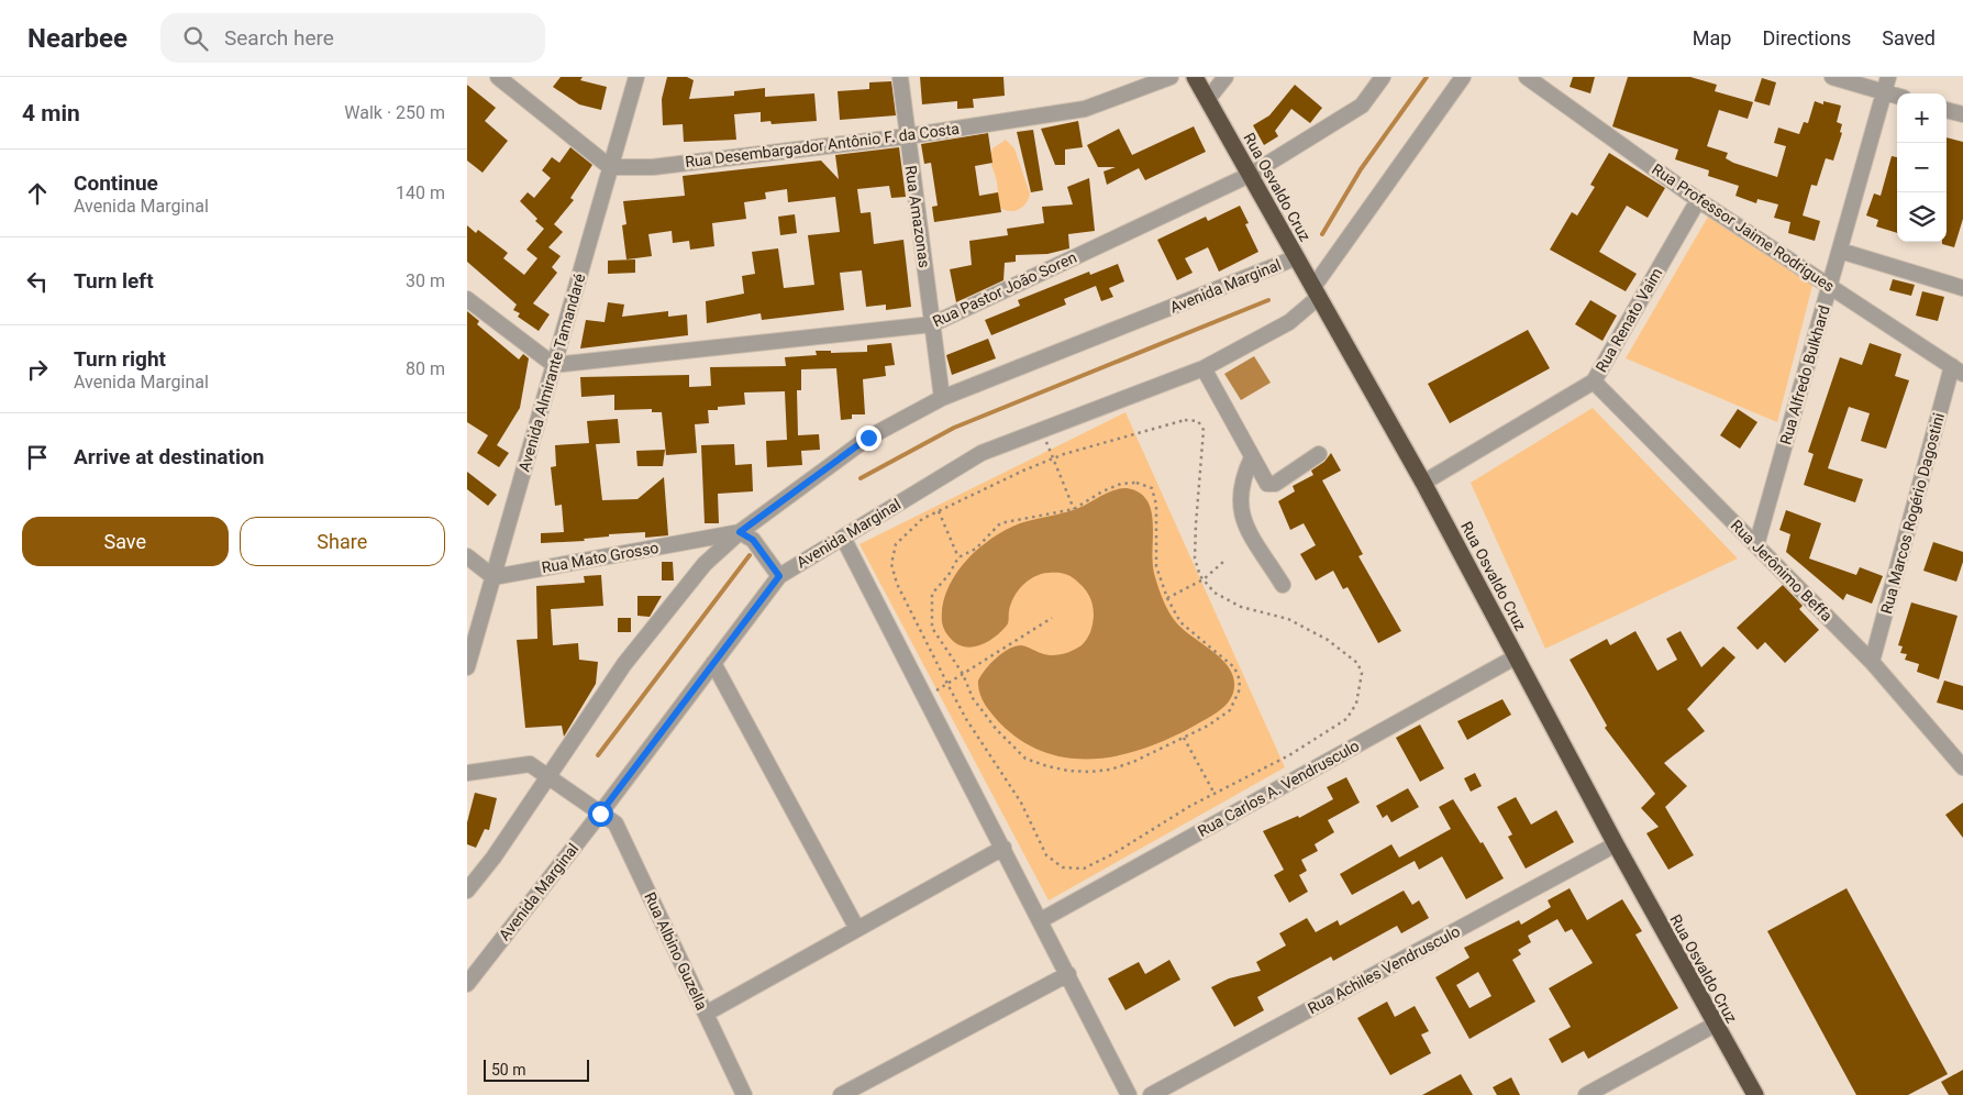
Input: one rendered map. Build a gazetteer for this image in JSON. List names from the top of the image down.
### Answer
{
  "streets": {
    "highway": ["Rua Osvaldo Cruz"],
    "street": [
      "Rua Desembargador Antônio F. da Costa",
      "Rua Amazonas",
      "Rua Professor Jaime Rodrigues",
      "Avenida Marginal",
      "Rua Pastor João Soren",
      "Rua Renato Vaim",
      "Avenida Almirante Tamandaré",
      "Rua Alfredo Bulkhard",
      "Rua Marcos Rogério Dagostini",
      "Rua Mato Grosso",
      "Rua Jerônimo Beffa",
      "Rua Carlos A. Vendrusculo",
      "Rua Albino Guzella",
      "Rua Achiles Vendrusculo"
    ]
  },
  "crossings": [
    ["Rua Desembargador Antônio F. da Costa", "Rua Amazonas"],
    ["Rua Desembargador Antônio F. da Costa", "Avenida Almirante Tamandaré"],
    ["Rua Osvaldo Cruz", "Avenida Marginal"],
    ["Rua Osvaldo Cruz", "Rua Pastor João Soren"],
    ["Rua Osvaldo Cruz", "Rua Renato Vaim"],
    ["Rua Osvaldo Cruz", "Rua Carlos A. Vendrusculo"],
    ["Rua Osvaldo Cruz", "Rua Achiles Vendrusculo"],
    ["Rua Amazonas", "Avenida Marginal"],
    ["Rua Amazonas", "Rua Pastor João Soren"],
    ["Rua Professor Jaime Rodrigues", "Rua Renato Vaim"],
    ["Rua Professor Jaime Rodrigues", "Rua Alfredo Bulkhard"],
    ["Rua Professor Jaime Rodrigues", "Rua Marcos Rogério Dagostini"],
    ["Avenida Marginal", "Rua Mato Grosso"],
    ["Avenida Marginal", "Rua Albino Guzella"],
    ["Rua Pastor João Soren", "Avenida Almirante Tamandaré"],
    ["Rua Renato Vaim", "Rua Jerônimo Beffa"],
    ["Avenida Almirante Tamandaré", "Rua Mato Grosso"],
    ["Rua Alfredo Bulkhard", "Rua Jerônimo Beffa"],
    ["Rua Marcos Rogério Dagostini", "Rua Jerônimo Beffa"]
  ],
  "scale_bar": "50 m",
  "page": {
    "header": "Nearbee",
    "search": "Search here",
    "nav": ["Map", "Directions", "Saved"],
    "heading": ["4 min", "Walk · 250 m"],
    "map_buttons": ["+", "−"],
    "list": [
      ["Continue", "Avenida Marginal", "140 m"],
      ["Turn left", "30 m"],
      ["Turn right", "Avenida Marginal", "80 m"],
      "Arrive at destination"
    ],
    "buttons": ["Save", "Share"],
    "scale": "50 m"
  }
}
